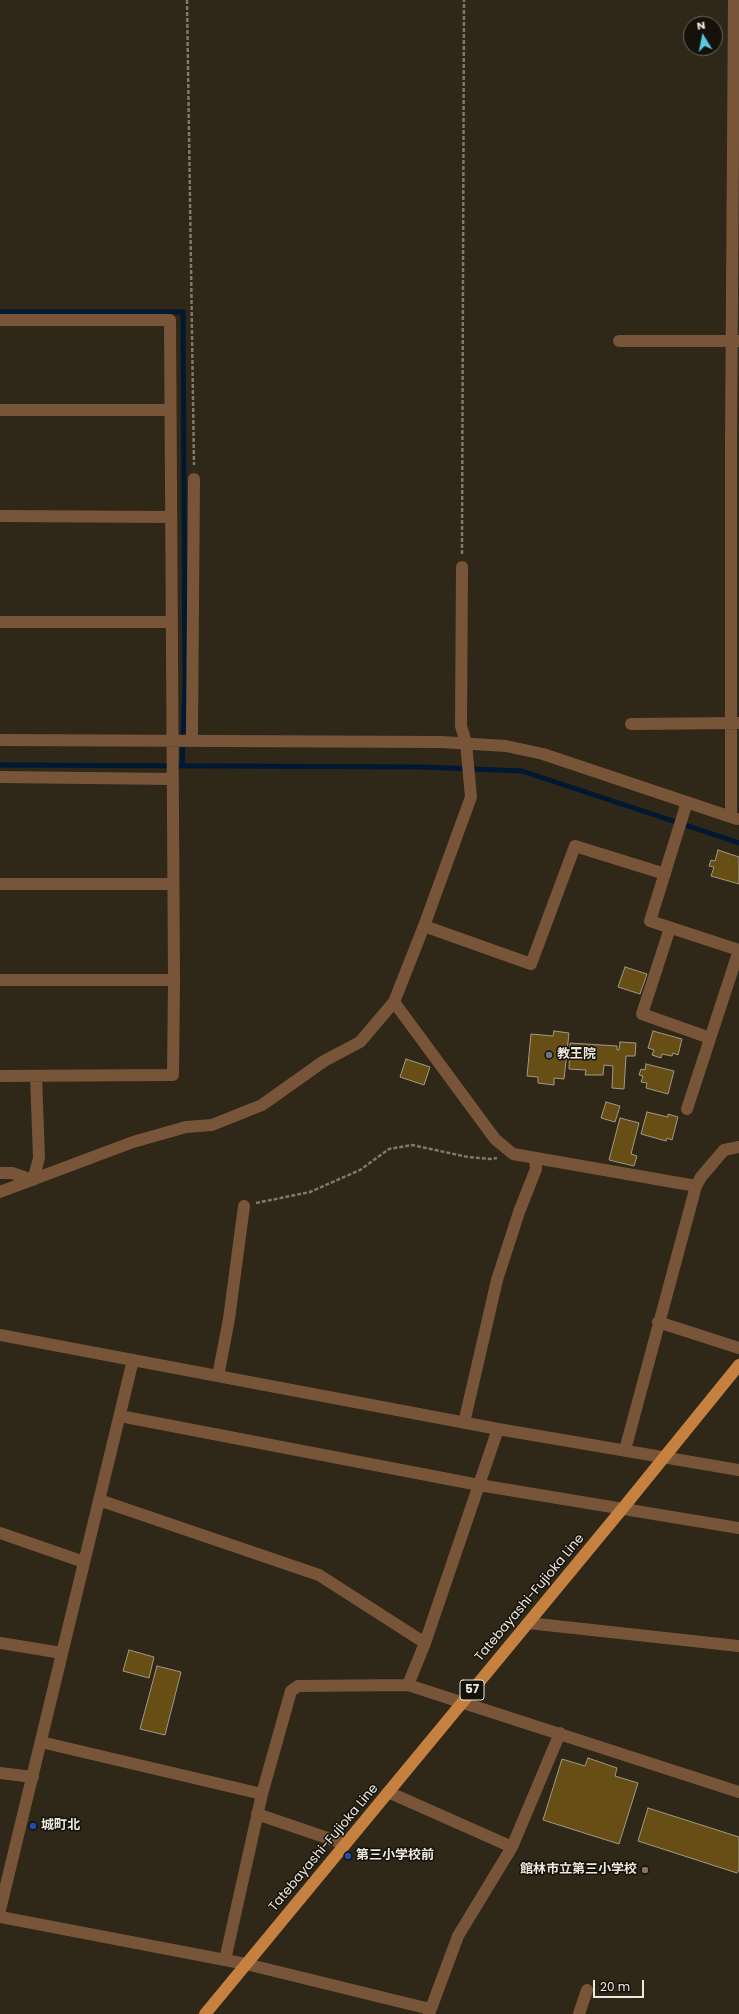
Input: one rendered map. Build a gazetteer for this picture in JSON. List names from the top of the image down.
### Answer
{
  "streets": {
    "main road": ["Tatebayashi-Fujioka Line", "57"]
  },
  "places": [
    "教王院",
    "城町北",
    "第三小学校前",
    "館林市立第三小学校"
  ],
  "scale_bar": "20 m",
  "north": "top"
}
